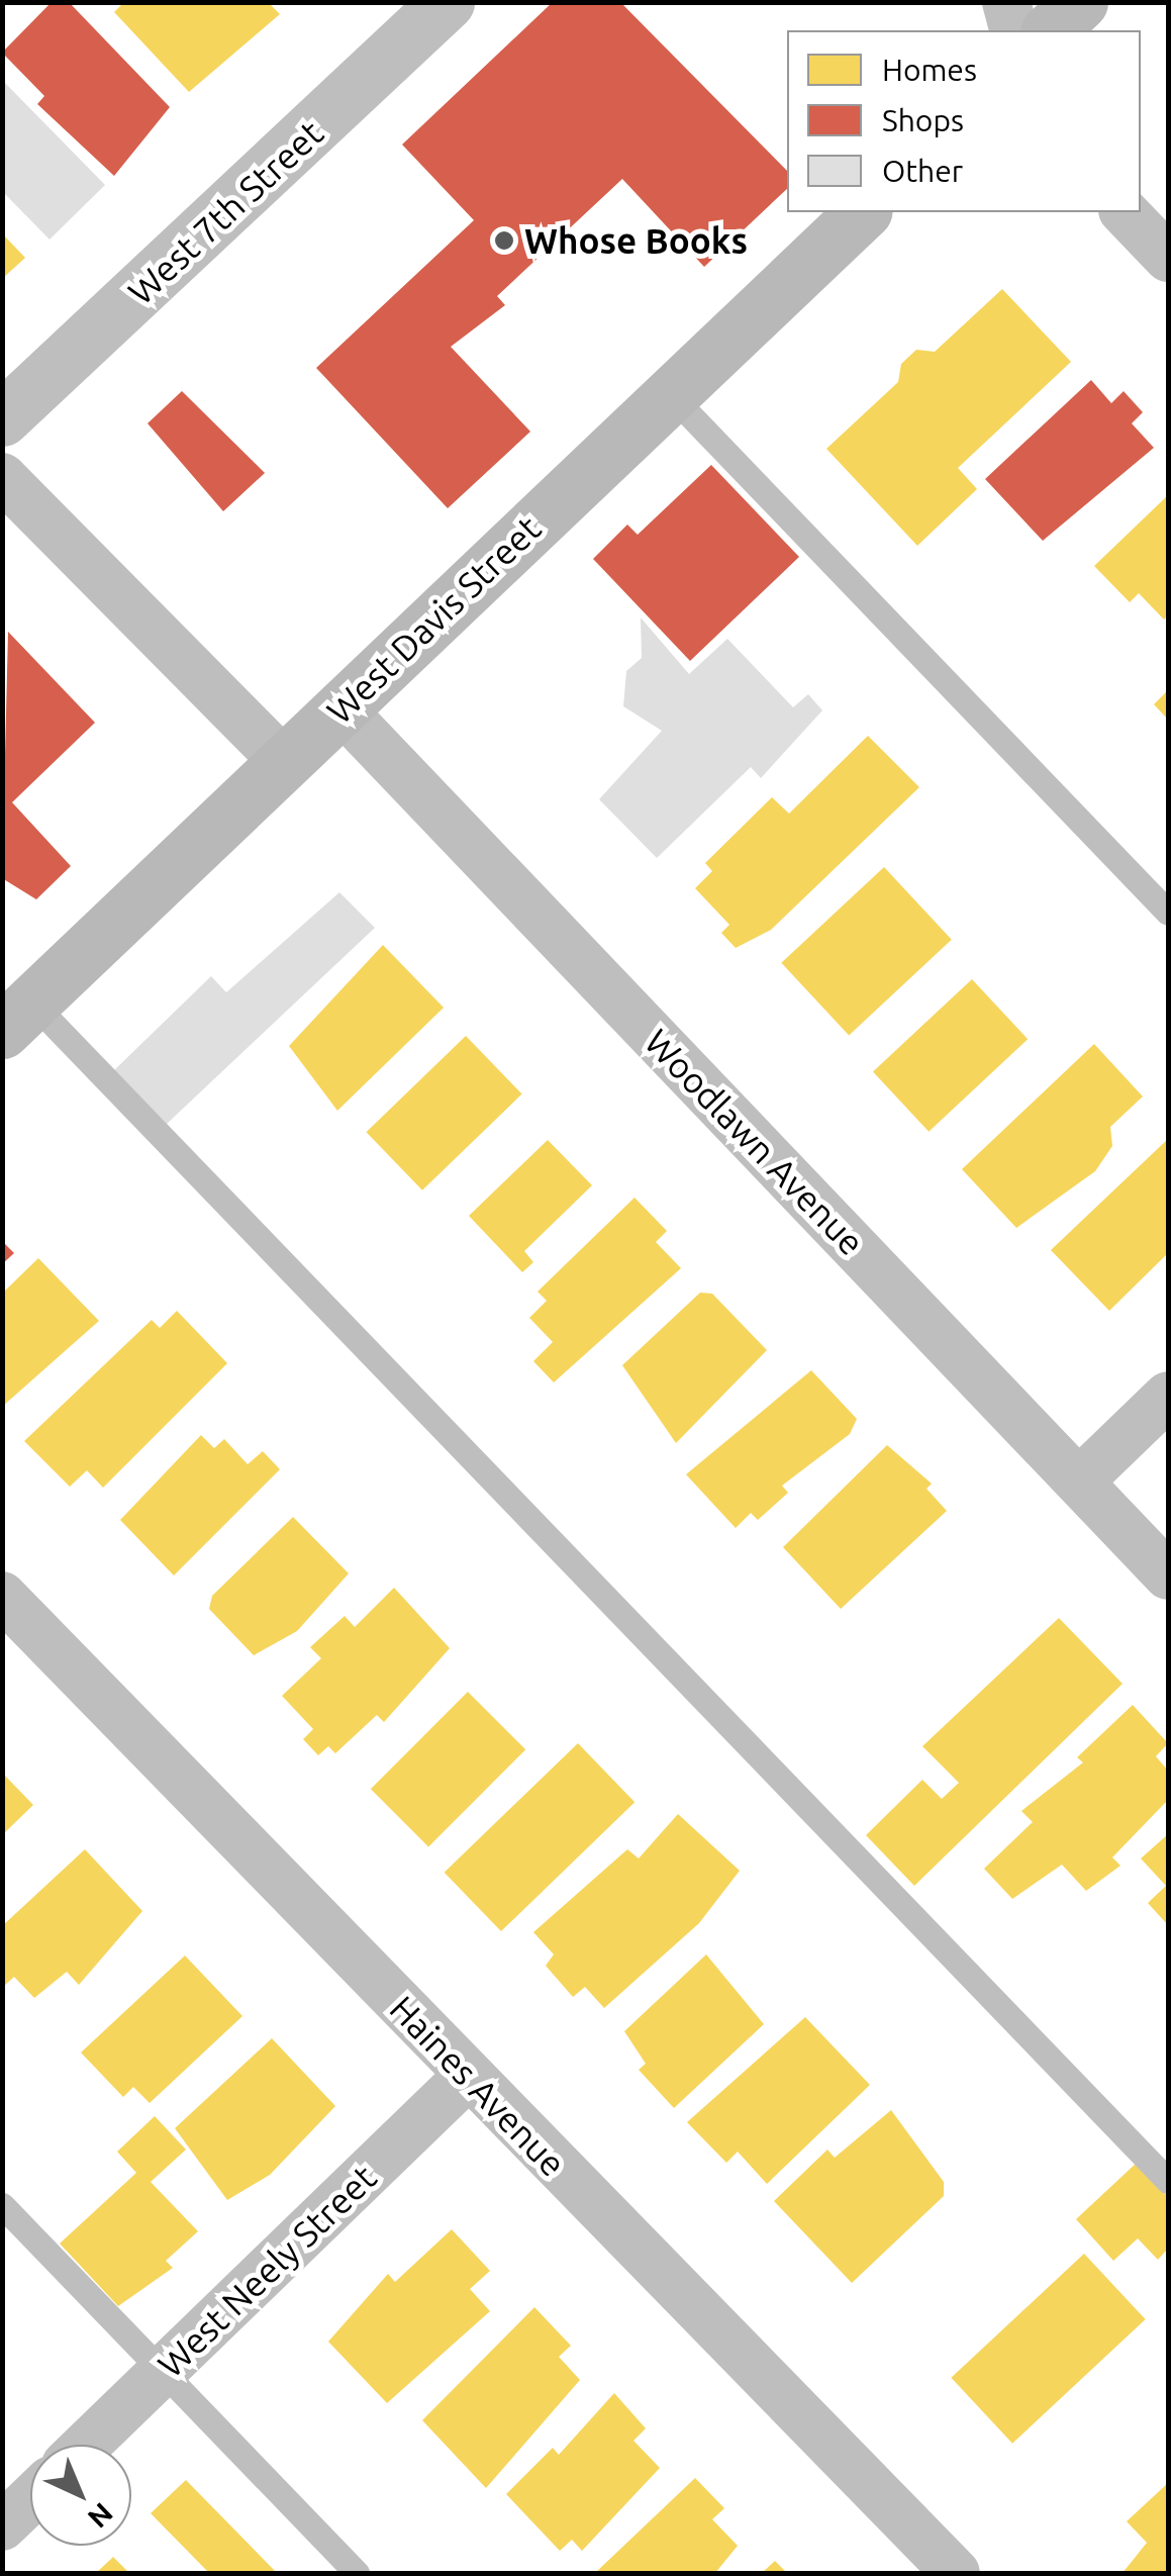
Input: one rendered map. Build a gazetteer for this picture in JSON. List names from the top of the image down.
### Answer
{
  "streets": {
    "main road": ["West Davis Street"],
    "street": [
      "West 7th Street",
      "Woodlawn Avenue",
      "Haines Avenue",
      "West Neely Street"
    ]
  },
  "crossings": [
    ["West Davis Street", "Woodlawn Avenue"],
    ["Haines Avenue", "West Neely Street"]
  ],
  "places": ["Whose Books"],
  "legend": ["Homes", "Shops", "Other"],
  "north": "bottom right"
}
